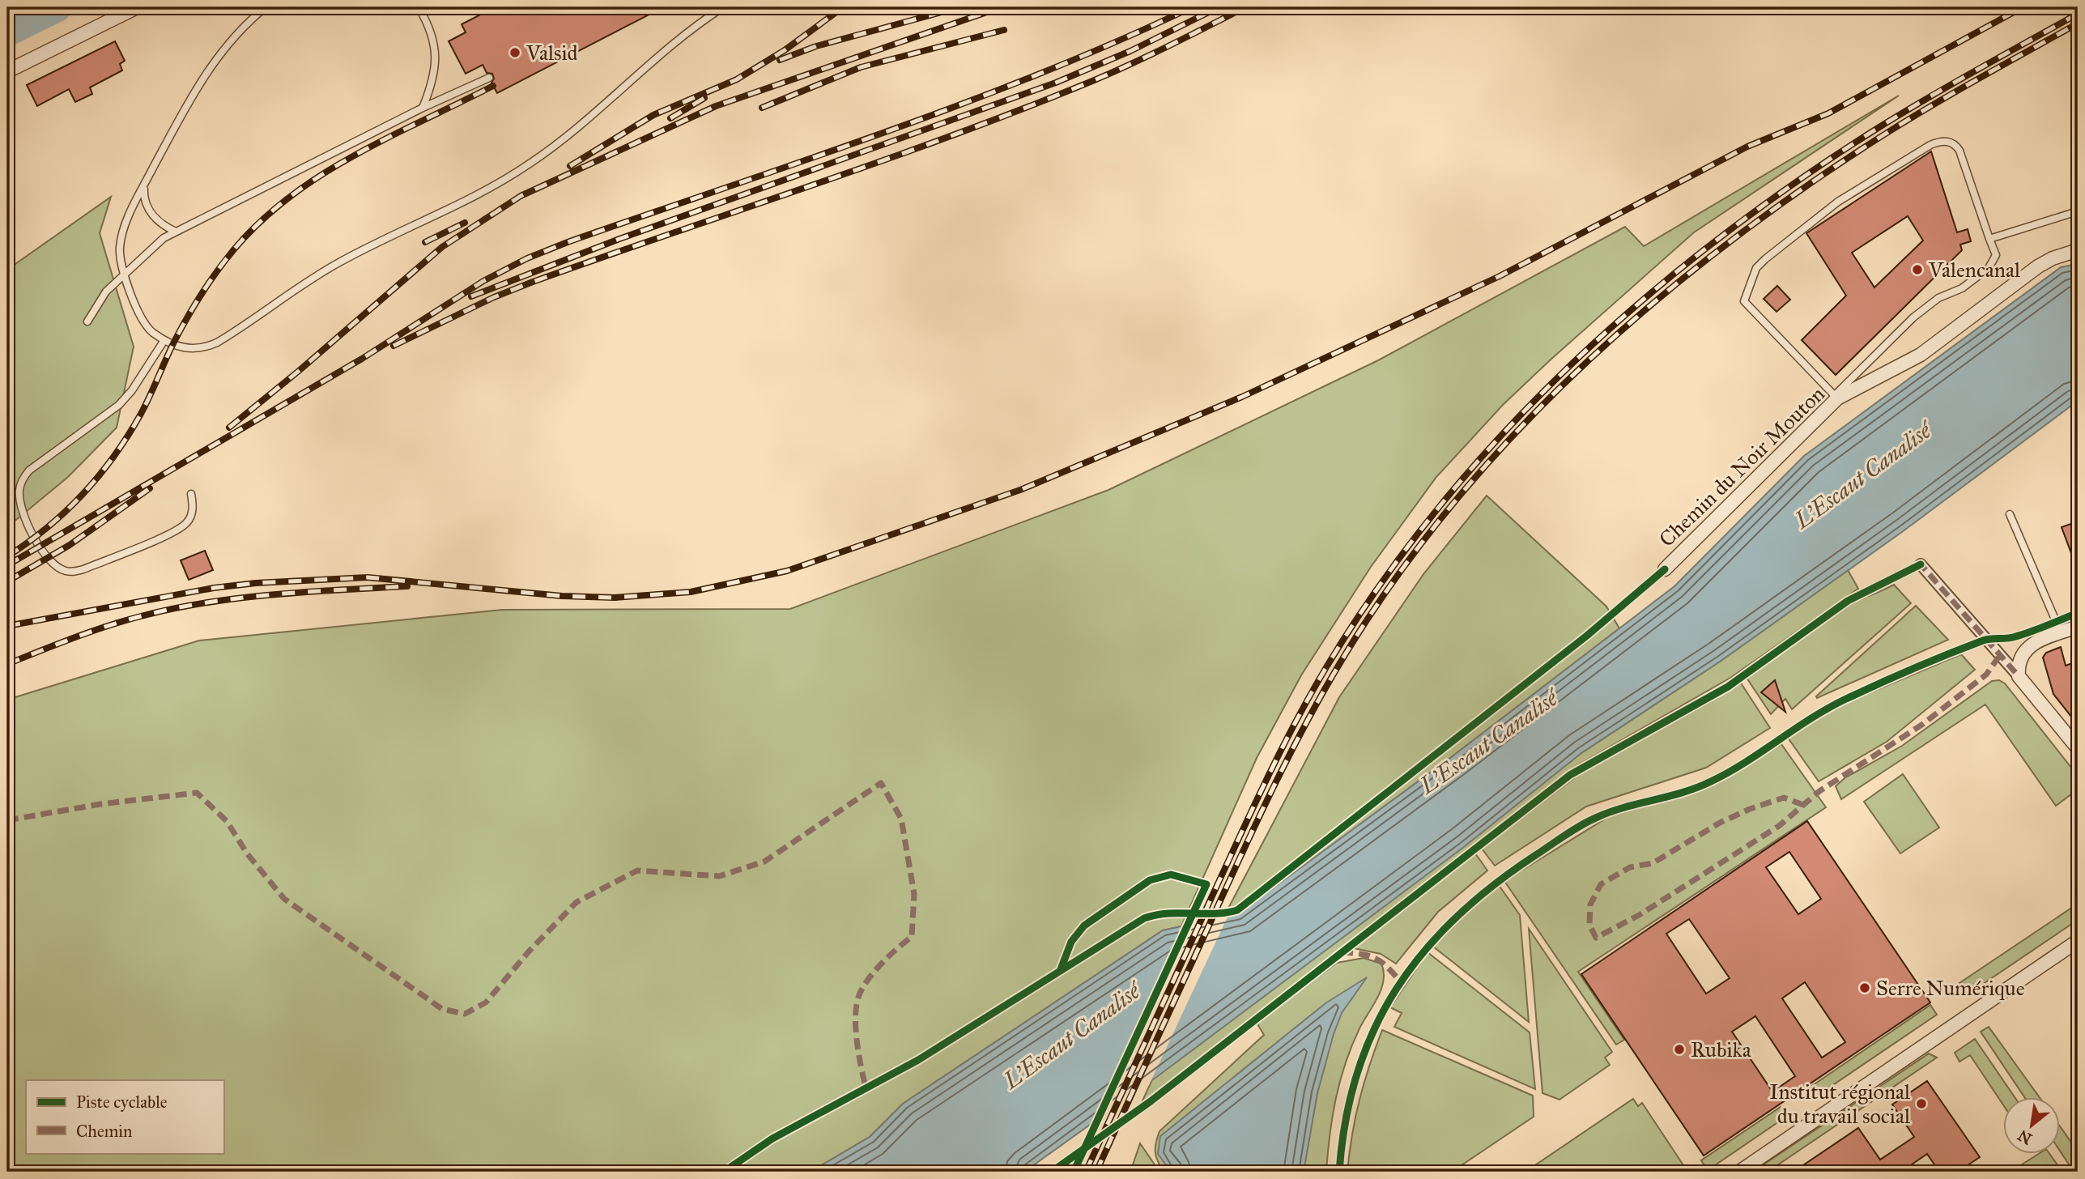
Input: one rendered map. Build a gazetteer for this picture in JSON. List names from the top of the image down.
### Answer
{
  "streets": {
    "street": ["Chemin du Noir Mouton"]
  },
  "water": ["L'Escaut Canalisé"],
  "places": [
    "Valsid",
    "Valencanal",
    "Serre Numérique",
    "Rubika",
    "Institut régional du travail social"
  ],
  "legend": ["Piste cyclable", "Chemin"],
  "north": "bottom left"
}
